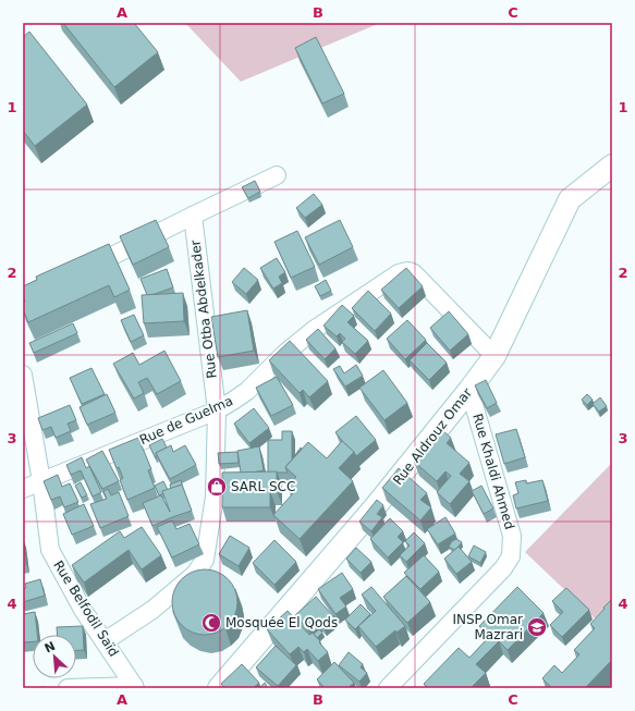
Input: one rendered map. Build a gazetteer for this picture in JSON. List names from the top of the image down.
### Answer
{
  "streets": {
    "street": [
      "Rue Otba Abdelkader",
      "Rue de Guelma",
      "Rue Aldrouz Omar",
      "Rue Khaldi Ahmed",
      "Rue Belfodil Saïd"
    ]
  },
  "crossings": [
    ["Rue Otba Abdelkader", "Rue de Guelma"],
    ["Rue Otba Abdelkader", "Rue Belfodil Saïd"],
    ["Rue de Guelma", "Rue Aldrouz Omar"],
    ["Rue de Guelma", "Rue Belfodil Saïd"],
    ["Rue Aldrouz Omar", "Rue Khaldi Ahmed"]
  ],
  "places": {
    "shop": ["SARL SCC"],
    "mosque": ["Mosquée El Qods"],
    "school or university": ["INSP Omar Mazrari"]
  },
  "north": "top left",
  "grid": {
    "columns": ["A", "B", "C"],
    "rows": [
      "1",
      "2",
      "3",
      "4"
    ]
  }
}
